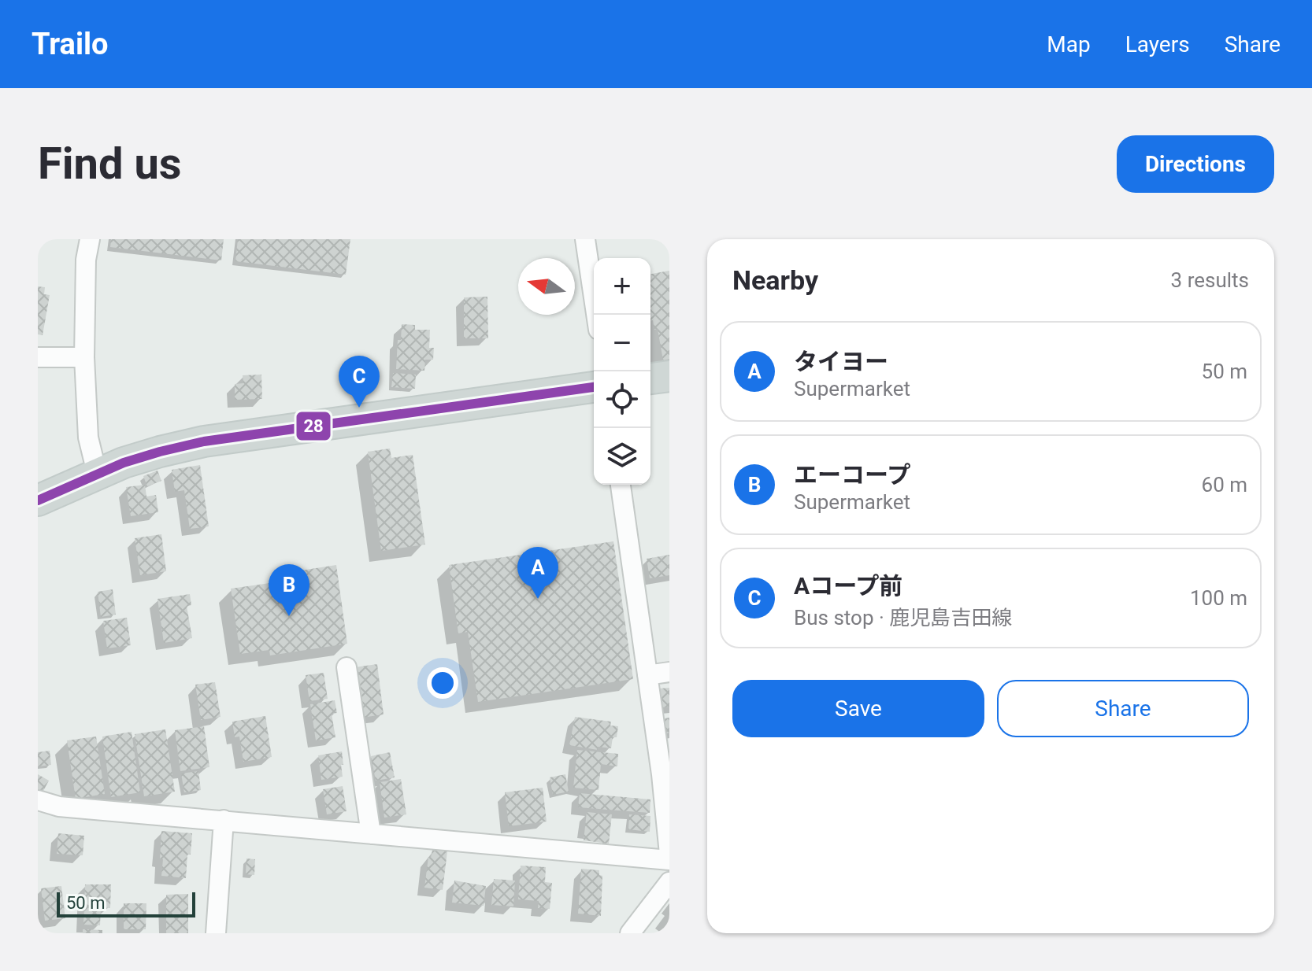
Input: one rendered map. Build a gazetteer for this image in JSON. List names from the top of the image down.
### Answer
{
  "lines": ["transit line 28"],
  "scale_bar": "50 m",
  "north": "left",
  "page": {
    "header": "Trailo",
    "nav": ["Map", "Layers", "Share"],
    "buttons": [
      "Directions",
      ["Save", "Share"]
    ],
    "title": "Find us",
    "heading": ["Nearby", "3 results"],
    "map_buttons": ["+", "−"],
    "list": [
      {
        "mark": "A",
        "name": "タイヨー",
        "note": "Supermarket",
        "value": "50 m"
      },
      {
        "mark": "B",
        "name": "エーコープ",
        "note": "Supermarket",
        "value": "60 m"
      },
      {
        "mark": "C",
        "name": "Aコープ前",
        "note": "Bus stop · 鹿児島吉田線",
        "value": "100 m"
      }
    ],
    "pins": ["C", "A", "B"],
    "scale": "50 m"
  }
}
